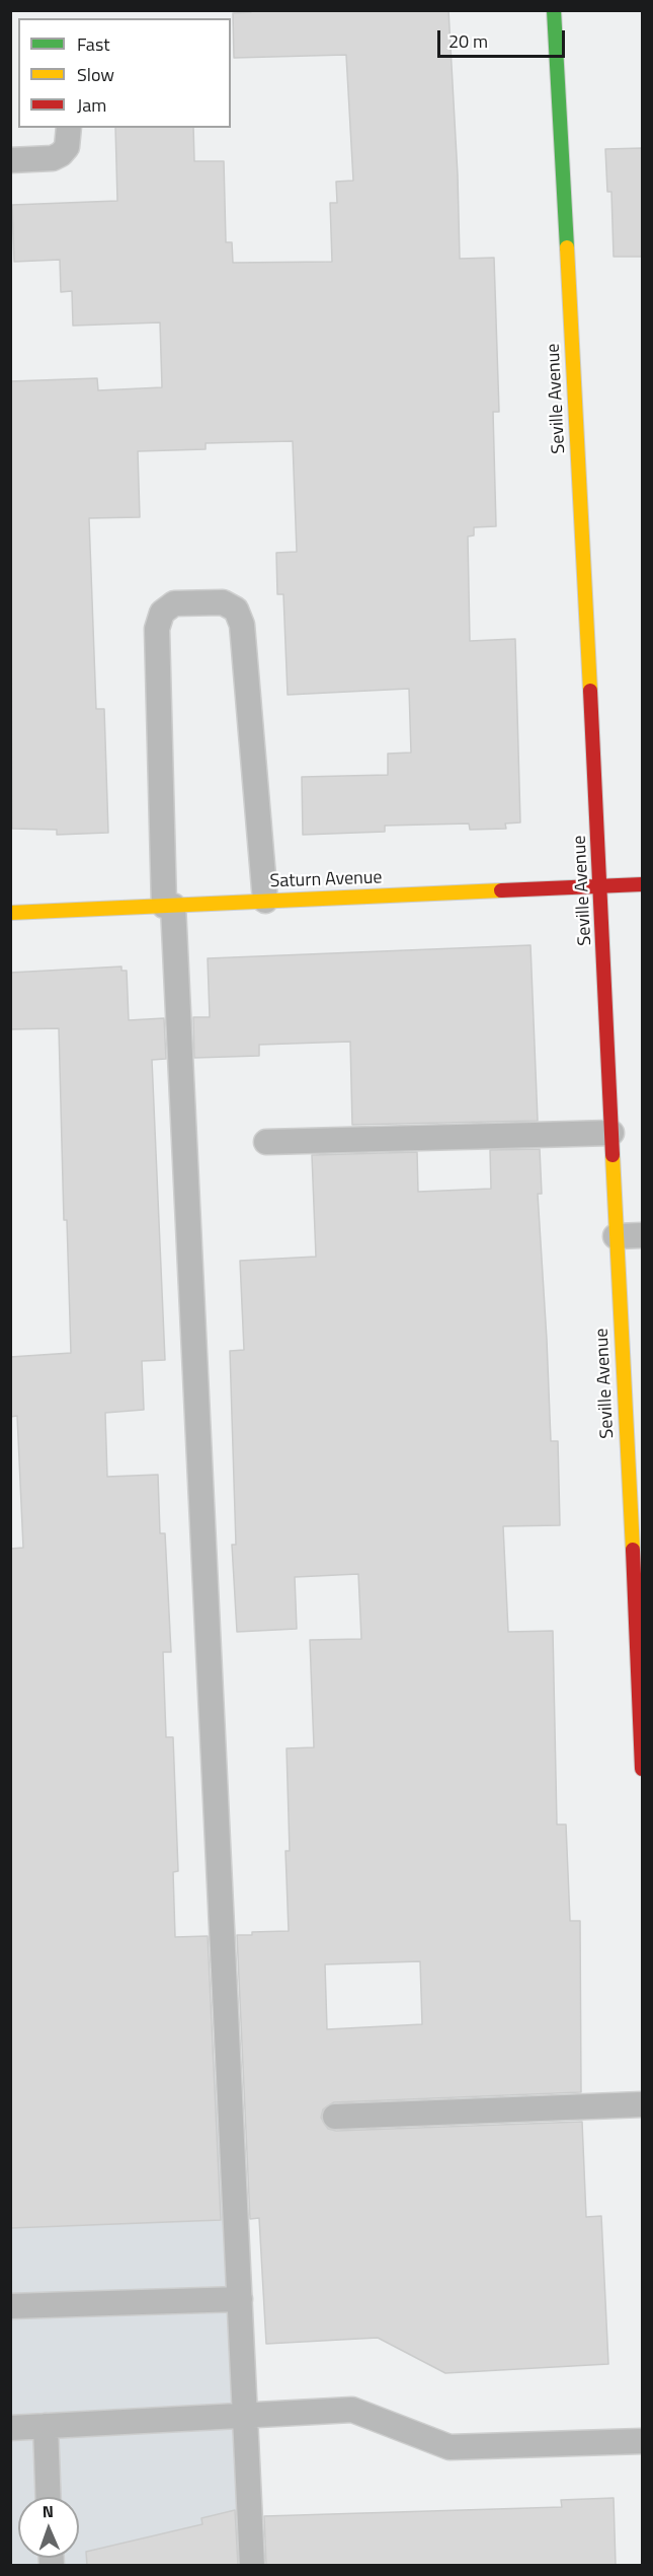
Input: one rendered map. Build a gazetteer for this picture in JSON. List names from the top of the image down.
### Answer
{
  "streets": {
    "street": ["Seville Avenue", "Saturn Avenue"]
  },
  "crossings": [
    ["Seville Avenue", "Saturn Avenue"]
  ],
  "legend": ["Fast", "Slow", "Jam"],
  "scale_bar": "20 m",
  "north": "top"
}
